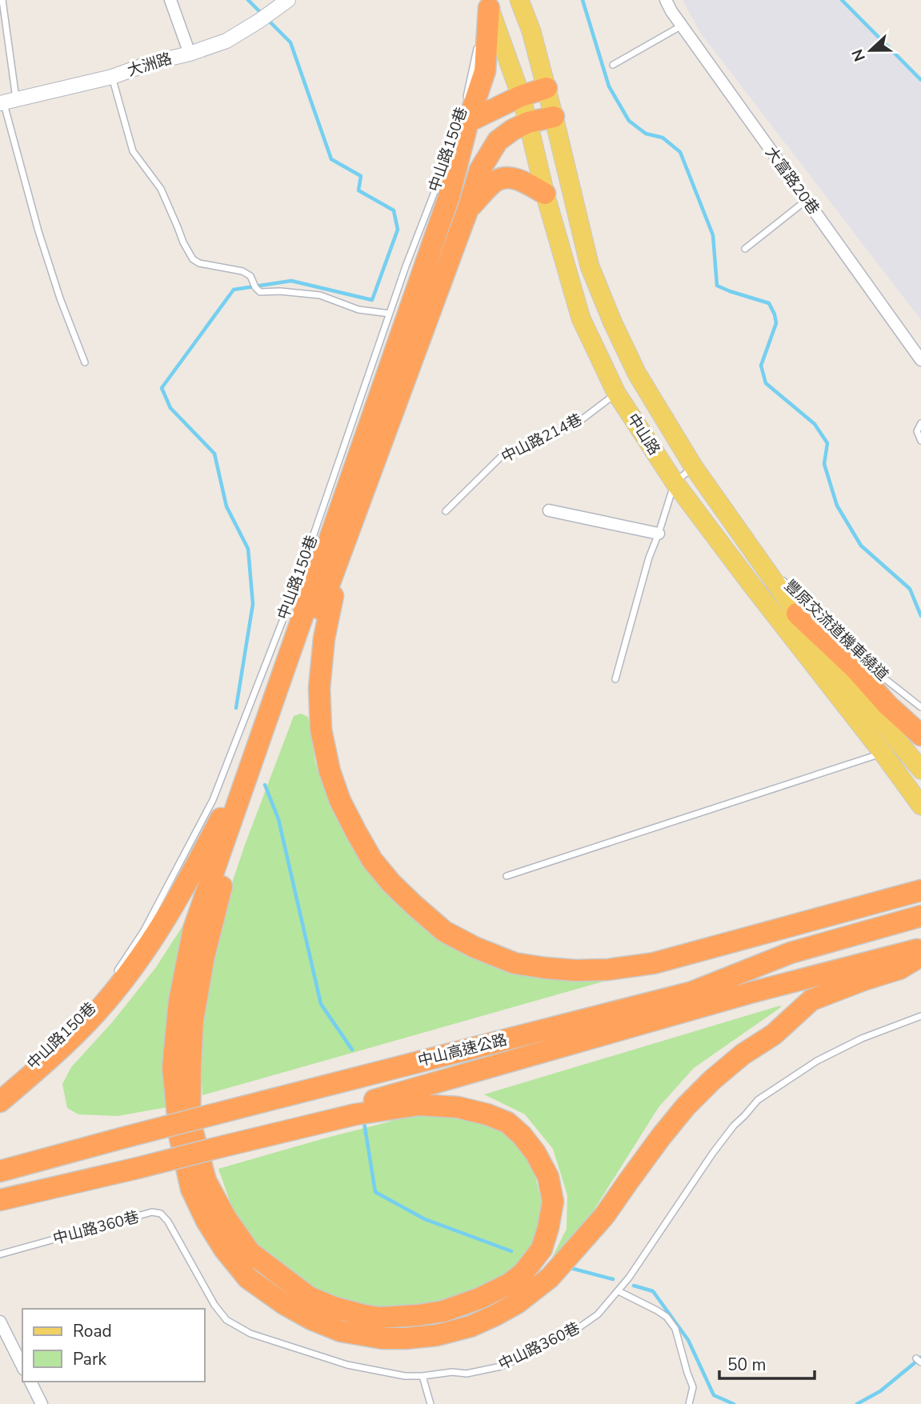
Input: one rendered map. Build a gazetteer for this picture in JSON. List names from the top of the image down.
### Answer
{
  "streets": {
    "highway": ["中山高速公路"],
    "main road": ["中山路"],
    "street": ["大洲路", "大富路20巷"],
    "lane": [
      "中山路150巷",
      "中山路214巷",
      "豐原交流道機車繞道",
      "中山路360巷"
    ]
  },
  "crossings": [
    ["中山路", "中山路214巷"],
    ["中山路", "豐原交流道機車繞道"]
  ],
  "legend": ["Road", "Park"],
  "scale_bar": "50 m",
  "north": "left"
}
